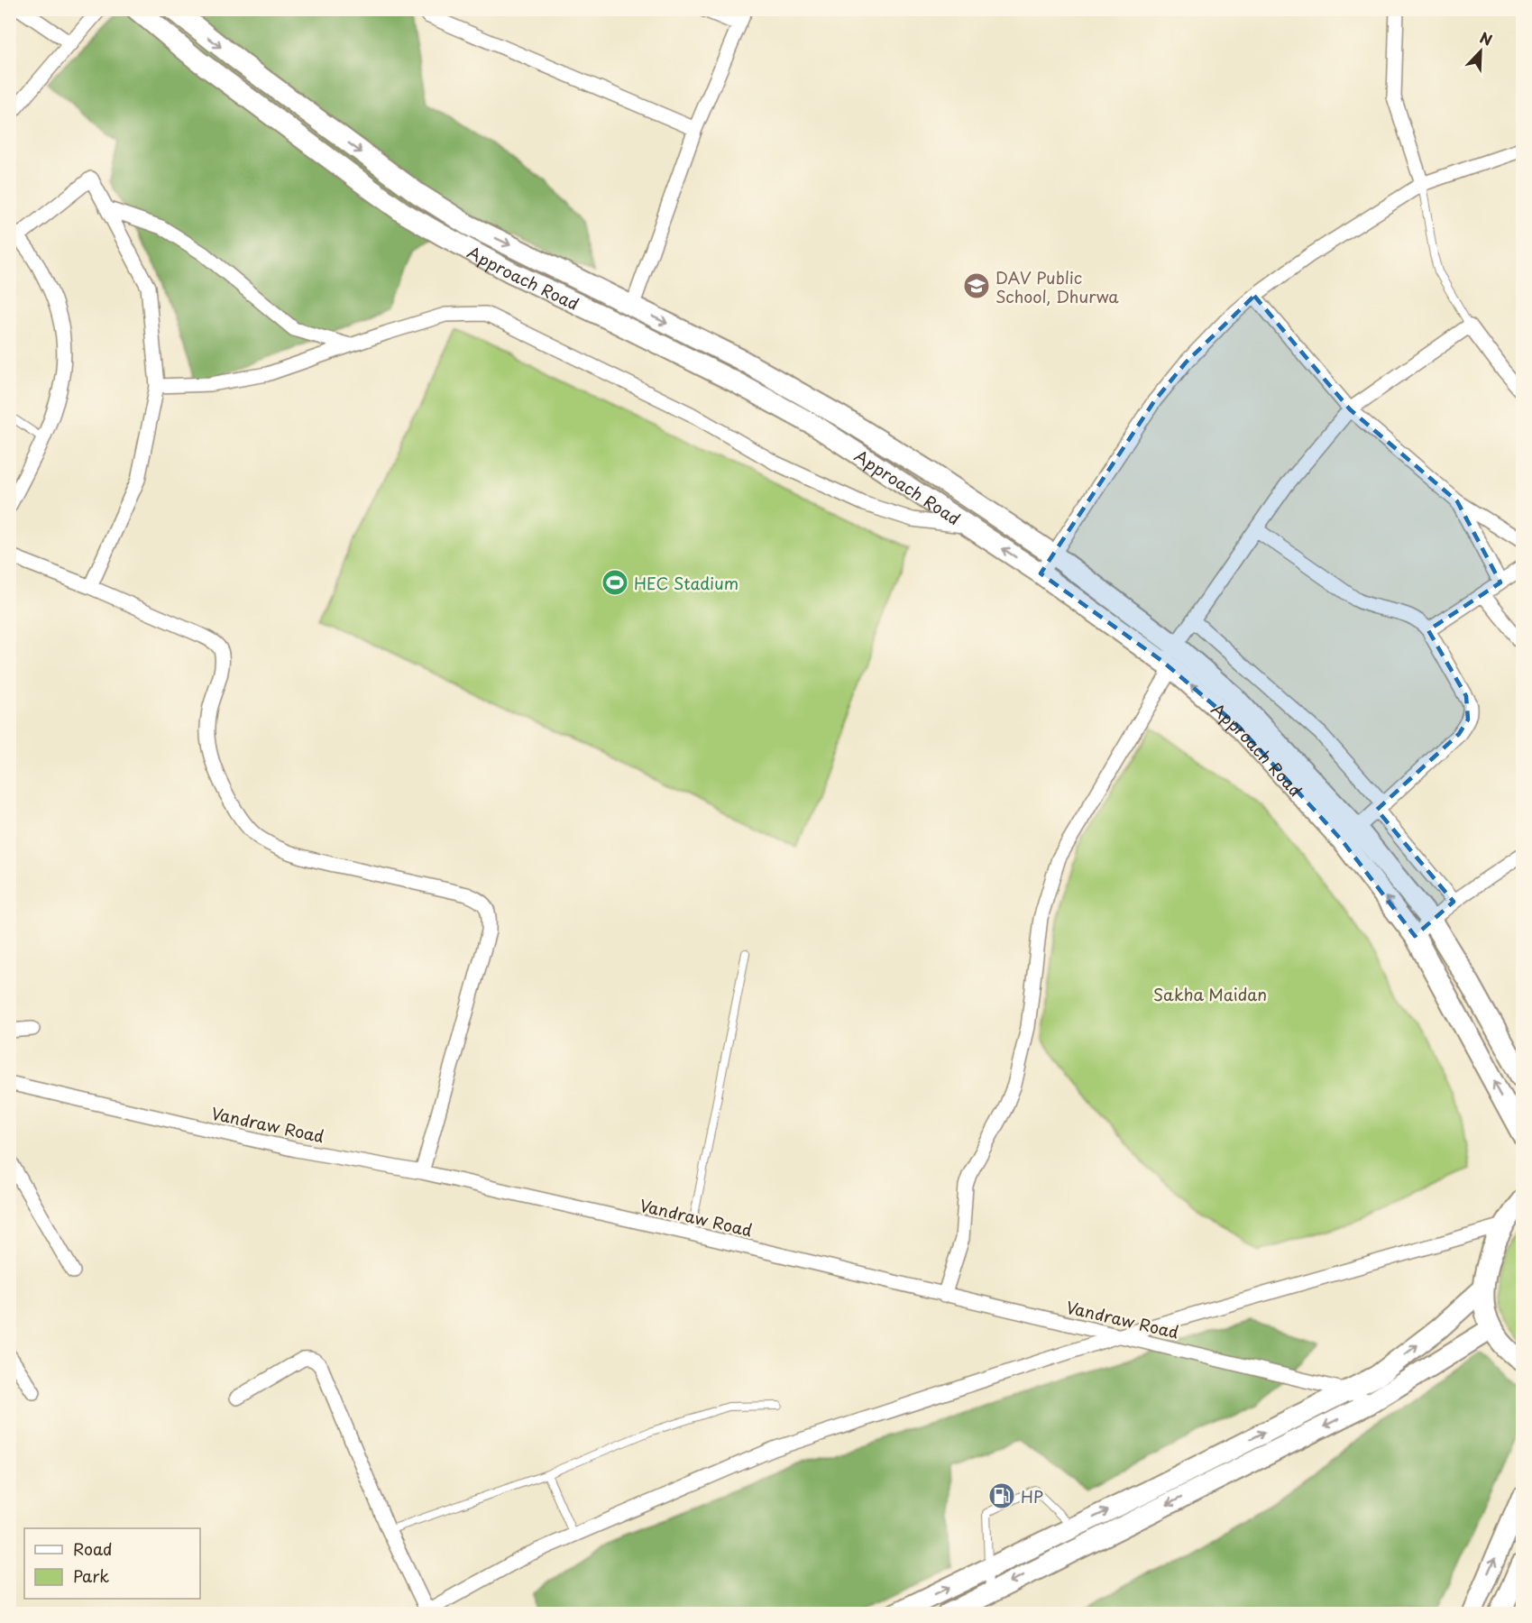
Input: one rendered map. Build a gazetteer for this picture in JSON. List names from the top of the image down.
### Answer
{
  "streets": {
    "street": ["Approach Road", "Vandraw Road"]
  },
  "parks": ["Sakha Maidan"],
  "places": {
    "school or university": ["DAV Public School, Dhurwa"],
    "sports": ["HEC Stadium"],
    "fuel station": ["HP"]
  },
  "legend": ["Road", "Park"],
  "north": "top right"
}
